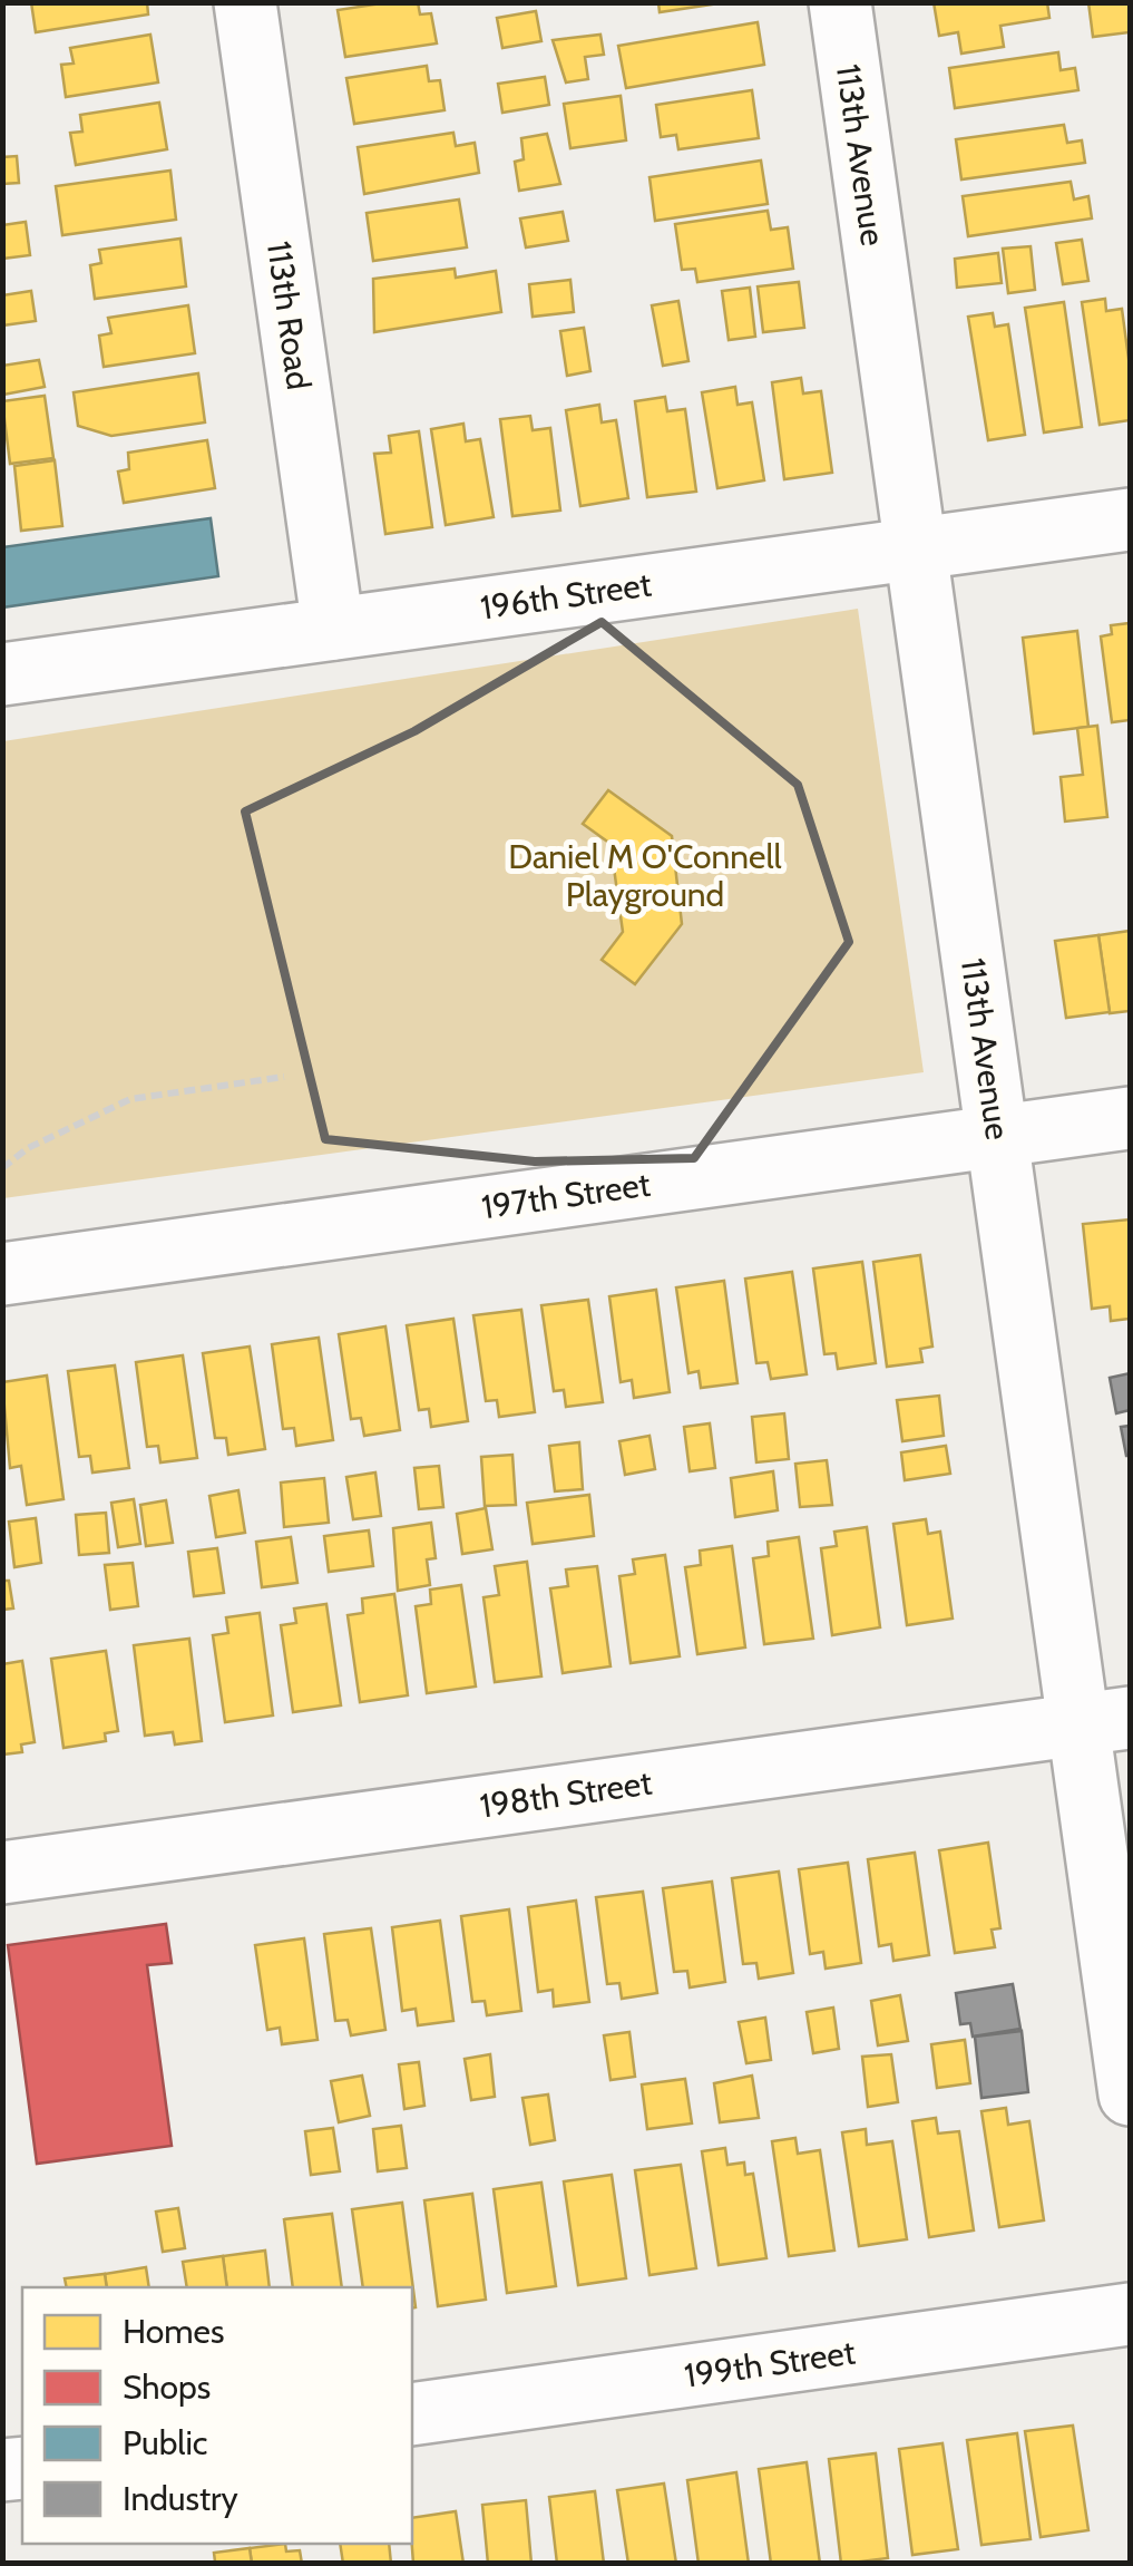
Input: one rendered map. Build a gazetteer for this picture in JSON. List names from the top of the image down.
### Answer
{
  "streets": {
    "street": [
      "113th Avenue",
      "113th Road",
      "196th Street",
      "197th Street",
      "198th Street",
      "199th Street"
    ]
  },
  "crossings": [
    ["113th Avenue", "196th Street"],
    ["113th Avenue", "197th Street"],
    ["113th Avenue", "198th Street"],
    ["113th Road", "196th Street"]
  ],
  "parks": ["Daniel M O'Connell Playground"],
  "legend": [
    "Homes",
    "Shops",
    "Public",
    "Industry"
  ]
}
